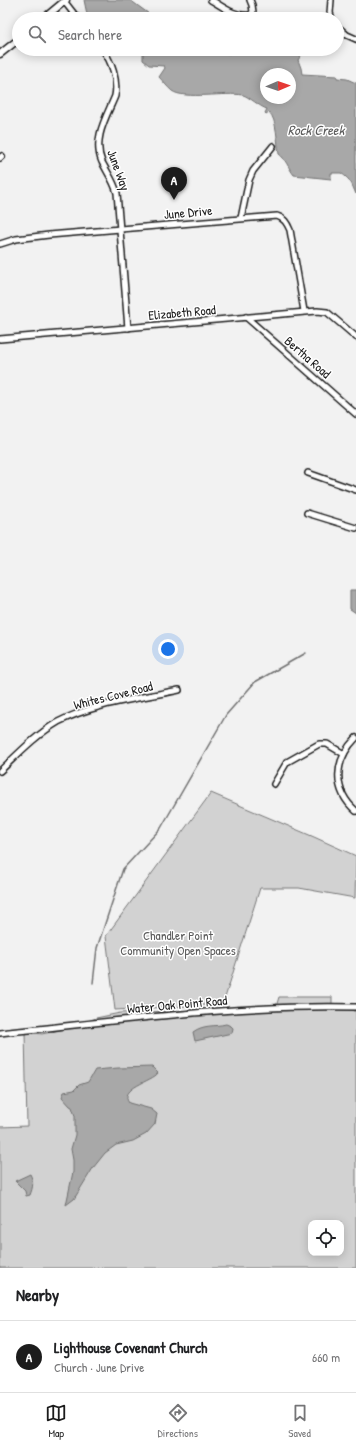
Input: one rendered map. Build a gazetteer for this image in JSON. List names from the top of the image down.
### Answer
{
  "streets": {
    "street": [
      "June Way",
      "June Drive",
      "Elizabeth Road",
      "Bertha Road",
      "Whites Cove Road",
      "Water Oak Point Road"
    ]
  },
  "crossings": [
    ["June Way", "June Drive"],
    ["June Way", "Elizabeth Road"],
    ["June Drive", "Elizabeth Road"],
    ["Elizabeth Road", "Bertha Road"]
  ],
  "water": ["Rock Creek"],
  "parks": ["Chandler Point Community Open Spaces"],
  "north": "right",
  "page": {
    "search": "Search here",
    "pins": "A",
    "heading": "Nearby",
    "list": [
      {
        "mark": "A",
        "name": "Lighthouse Covenant Church",
        "note": "Church · June Drive",
        "value": "660 m"
      }
    ],
    "nav": ["Map", "Directions", "Saved"]
  }
}
